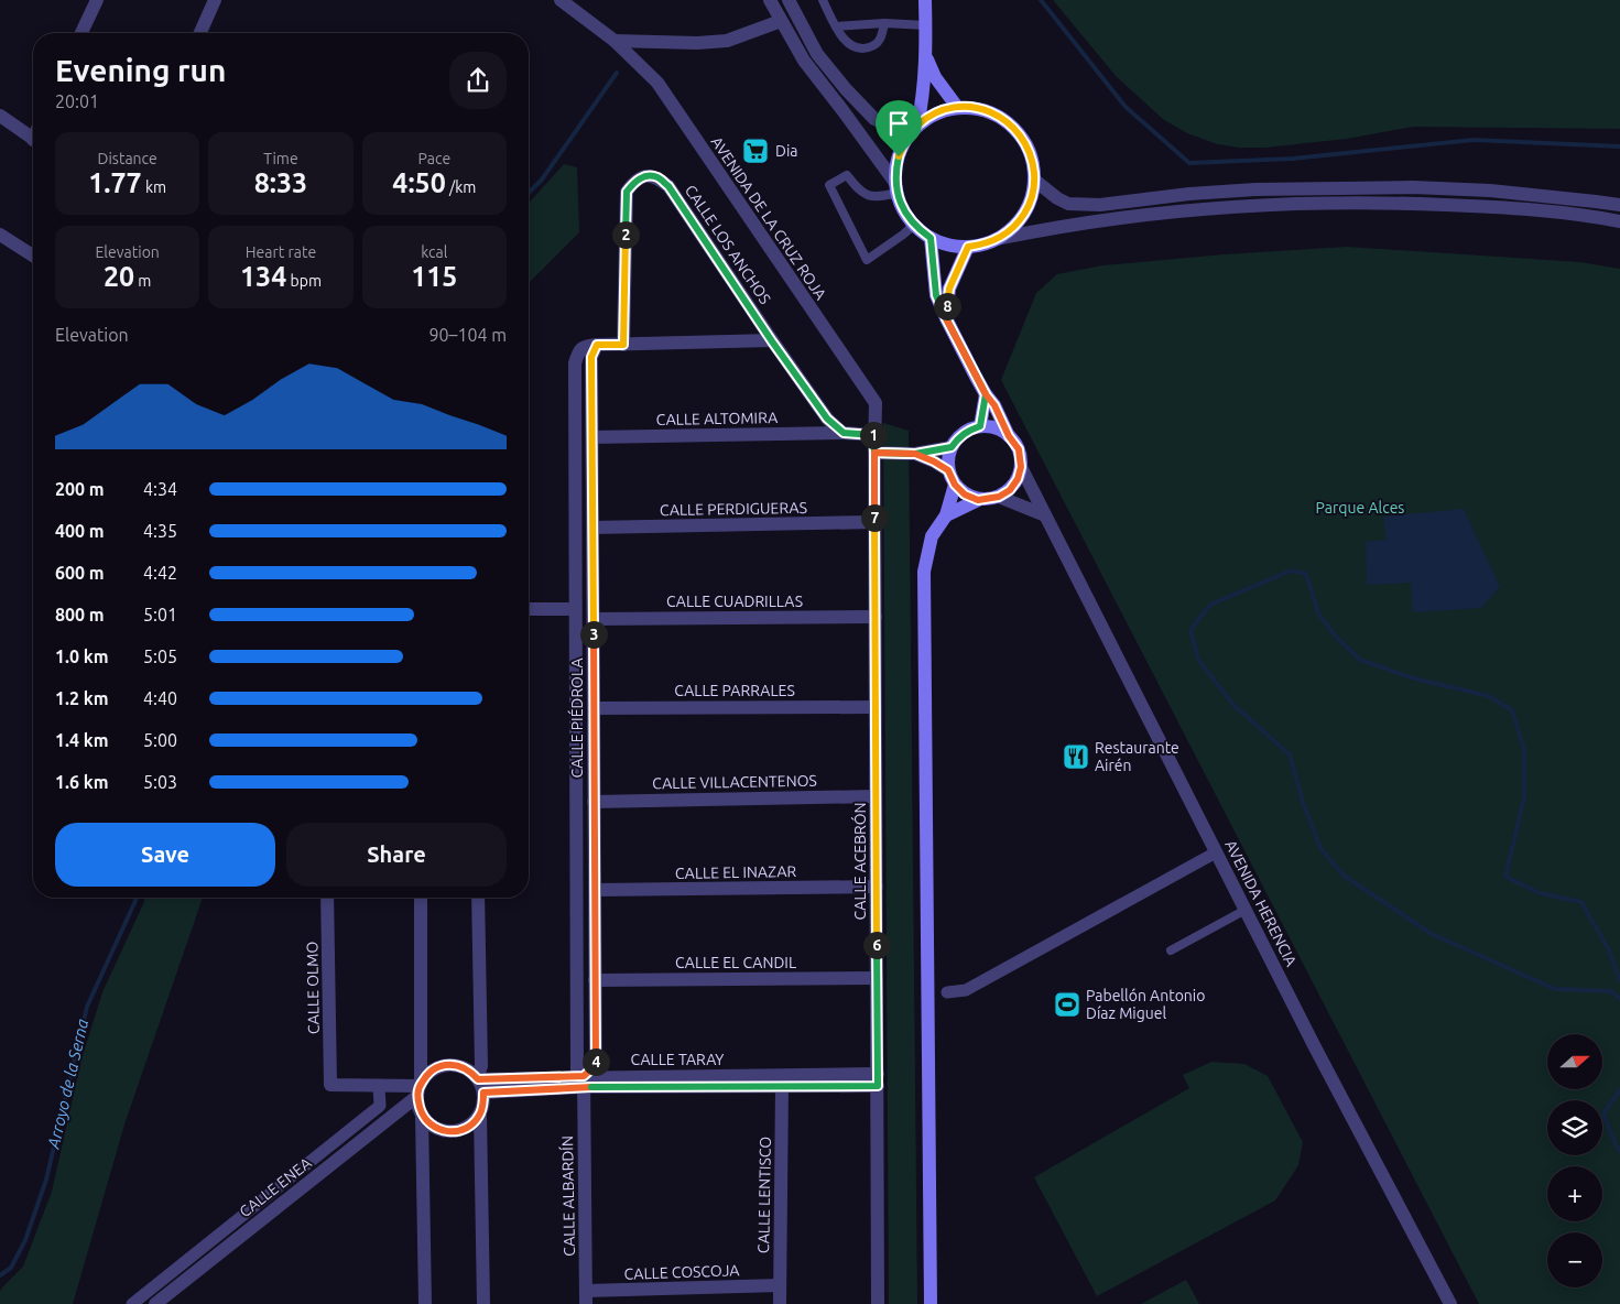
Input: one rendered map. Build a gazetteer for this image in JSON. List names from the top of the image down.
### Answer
{
  "streets": {
    "street": [
      "AVENIDA DE LA CRUZ ROJA",
      "CALLE LOS ANCHOS",
      "CALLE ALTOMIRA",
      "CALLE PERDIGUERAS",
      "CALLE CUADRILLAS",
      "CALLE PARRALES",
      "CALLE PIÉDROLA",
      "CALLE VILLACENTENOS",
      "CALLE ACEBRÓN",
      "CALLE EL INAZAR",
      "AVENIDA HERENCIA",
      "CALLE EL CANDIL",
      "CALLE OLMO",
      "CALLE TARAY",
      "CALLE ENEA",
      "CALLE LENTISCO",
      "CALLE ALBARDÍN",
      "CALLE COSCOJA"
    ]
  },
  "crossings": [
    ["AVENIDA DE LA CRUZ ROJA", "CALLE ACEBRÓN"],
    ["CALLE LOS ANCHOS", "CALLE ALTOMIRA"],
    ["CALLE ALTOMIRA", "CALLE PIÉDROLA"],
    ["CALLE PERDIGUERAS", "CALLE PIÉDROLA"],
    ["CALLE PERDIGUERAS", "CALLE ACEBRÓN"],
    ["CALLE CUADRILLAS", "CALLE PIÉDROLA"],
    ["CALLE CUADRILLAS", "CALLE ACEBRÓN"],
    ["CALLE PARRALES", "CALLE PIÉDROLA"],
    ["CALLE PARRALES", "CALLE ACEBRÓN"],
    ["CALLE PIÉDROLA", "CALLE VILLACENTENOS"],
    ["CALLE PIÉDROLA", "CALLE EL INAZAR"],
    ["CALLE PIÉDROLA", "CALLE EL CANDIL"],
    ["CALLE PIÉDROLA", "CALLE TARAY"],
    ["CALLE PIÉDROLA", "CALLE ALBARDÍN"],
    ["CALLE VILLACENTENOS", "CALLE ACEBRÓN"],
    ["CALLE ACEBRÓN", "CALLE EL INAZAR"],
    ["CALLE ACEBRÓN", "CALLE EL CANDIL"],
    ["CALLE ACEBRÓN", "CALLE TARAY"],
    ["CALLE TARAY", "CALLE ENEA"],
    ["CALLE TARAY", "CALLE LENTISCO"],
    ["CALLE TARAY", "CALLE ALBARDÍN"],
    ["CALLE LENTISCO", "CALLE COSCOJA"],
    ["CALLE ALBARDÍN", "CALLE COSCOJA"]
  ],
  "water": ["Arroyo de la Serna"],
  "parks": ["Parque Alces"],
  "places": {
    "supermarket": ["Dia"],
    "restaurant": ["Restaurante Airén"],
    "sports": ["Pabellón Antonio Díaz Miguel"]
  },
  "north": "right",
  "page": {
    "heading": ["Evening run", "20:01"],
    "stats": [
      ["Distance", "1.77 km"],
      ["Time", "8:33"],
      ["Pace", "4:50 /km"],
      ["Elevation", "20 m"],
      ["Heart rate", "134 bpm"],
      ["kcal", "115"]
    ],
    "pins": [
      "2",
      "8",
      "1",
      "7",
      "3",
      "6",
      "4"
    ],
    "chart": ["Elevation", "90–104 m"],
    "list": [
      {
        "name": "200 m",
        "note": "4:34"
      },
      {
        "name": "400 m",
        "note": "4:35"
      },
      {
        "name": "600 m",
        "note": "4:42"
      },
      {
        "name": "800 m",
        "note": "5:01"
      },
      {
        "name": "1.0 km",
        "note": "5:05"
      },
      {
        "name": "1.2 km",
        "note": "4:40"
      },
      {
        "name": "1.4 km",
        "note": "5:00"
      },
      {
        "name": "1.6 km",
        "note": "5:03"
      }
    ],
    "buttons": ["Save", "Share"],
    "map_buttons": ["+", "−"]
  }
}
